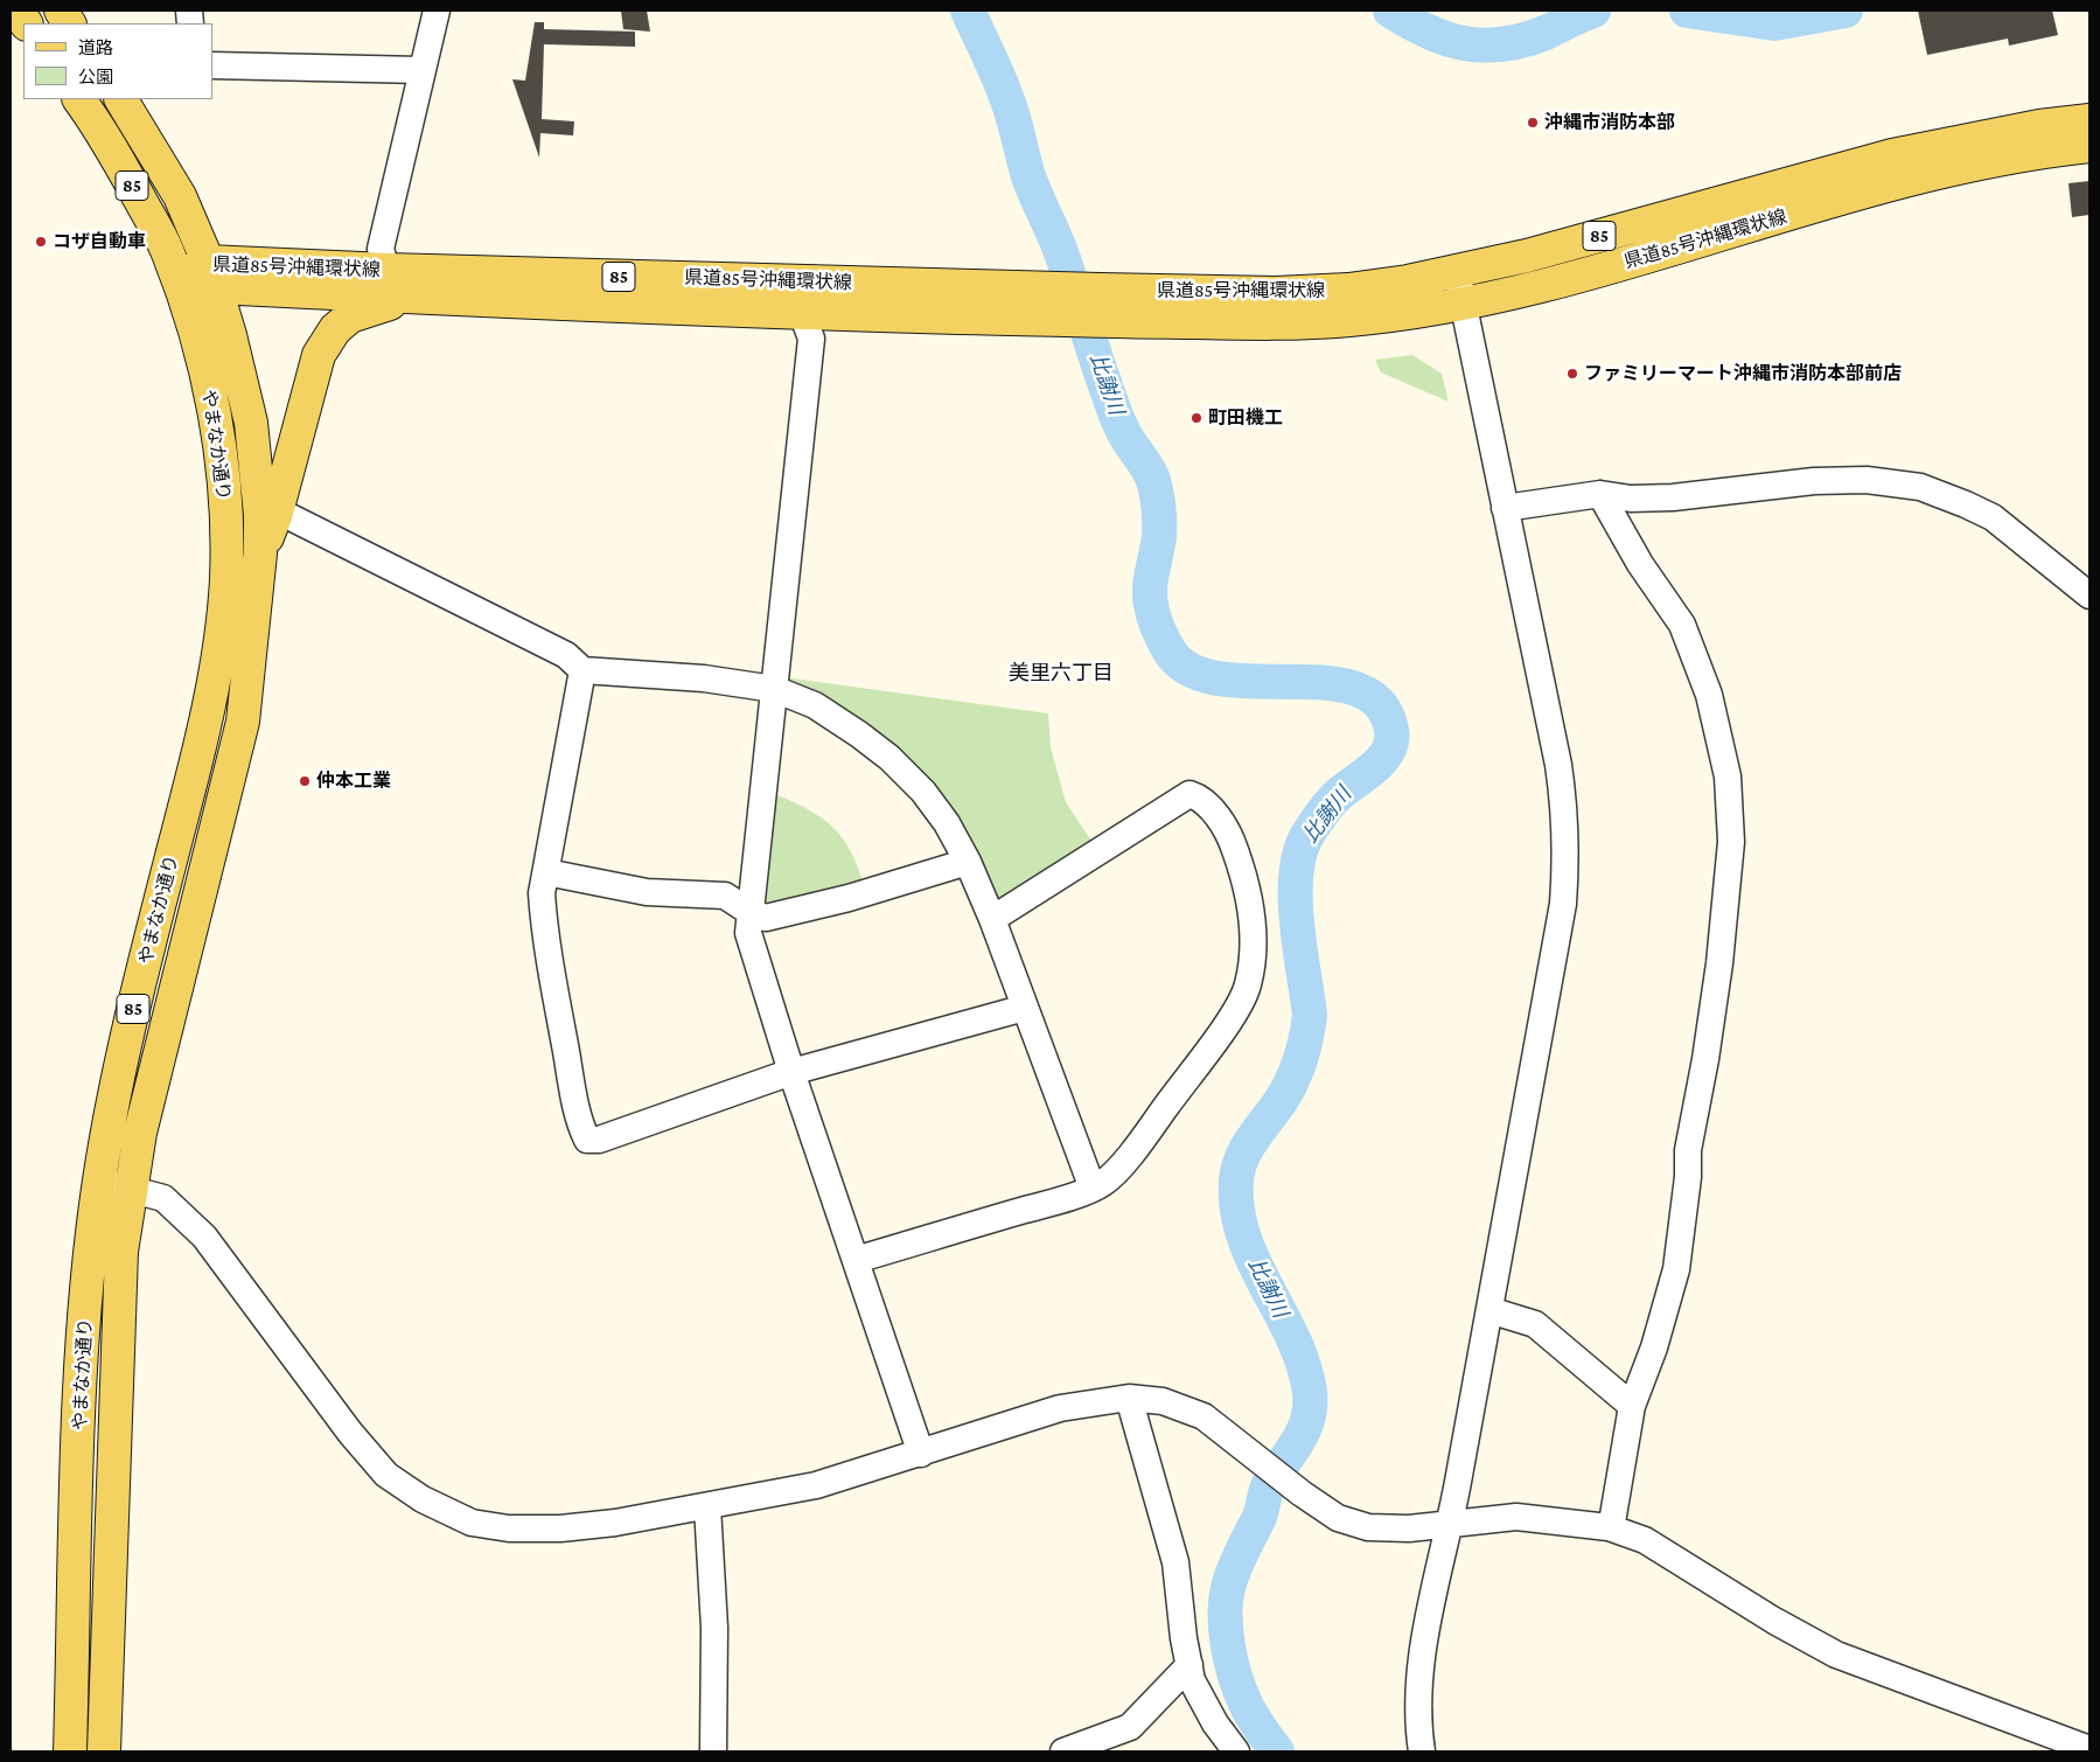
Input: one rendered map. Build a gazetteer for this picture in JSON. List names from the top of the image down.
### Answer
{
  "streets": {
    "main road": ["85", "県道85号沖縄環状線", "やまなか通り"]
  },
  "crossings": [
    ["県道85号沖縄環状線", "やまなか通り"]
  ],
  "districts": ["美里六丁目"],
  "water": ["比謝川"],
  "places": [
    "沖縄市消防本部",
    "コザ自動車",
    "ファミリーマート沖縄市消防本部前店",
    "町田機工",
    "仲本工業"
  ],
  "legend": ["道路", "公園"]
}
